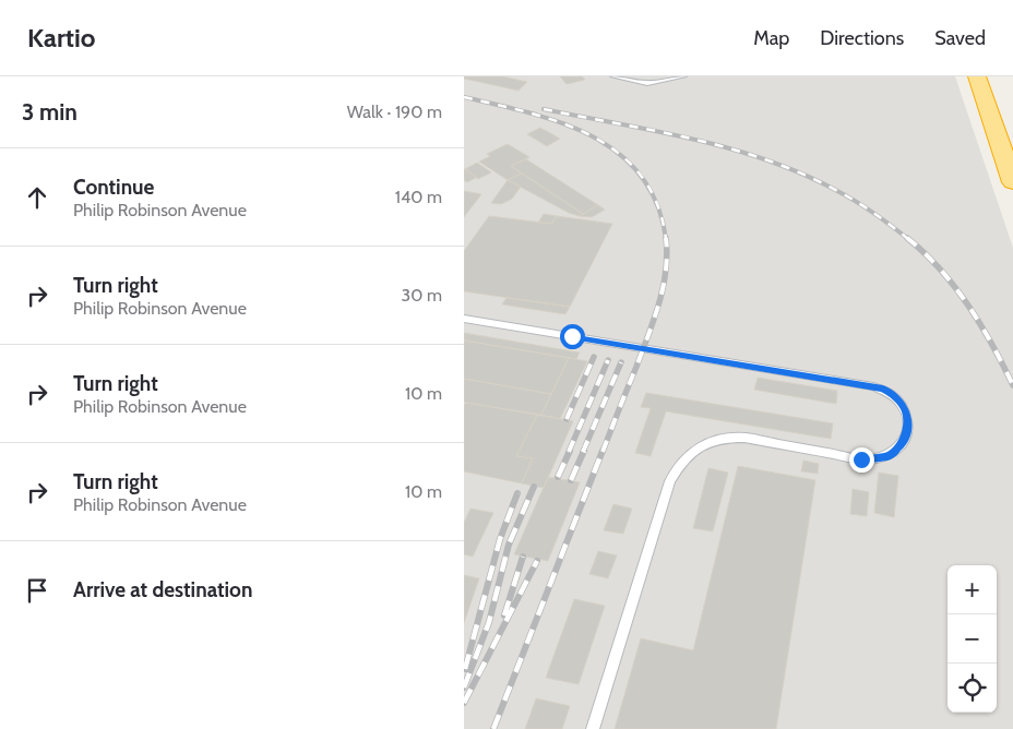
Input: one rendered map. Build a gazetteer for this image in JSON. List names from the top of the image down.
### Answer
{
  "page": {
    "header": "Kartio",
    "nav": ["Map", "Directions", "Saved"],
    "heading": ["3 min", "Walk · 190 m"],
    "list": [
      ["Continue", "Philip Robinson Avenue", "140 m"],
      ["Turn right", "Philip Robinson Avenue", "30 m"],
      ["Turn right", "Philip Robinson Avenue", "10 m"],
      ["Turn right", "Philip Robinson Avenue", "10 m"],
      "Arrive at destination"
    ],
    "map_buttons": ["+", "−"]
  }
}
